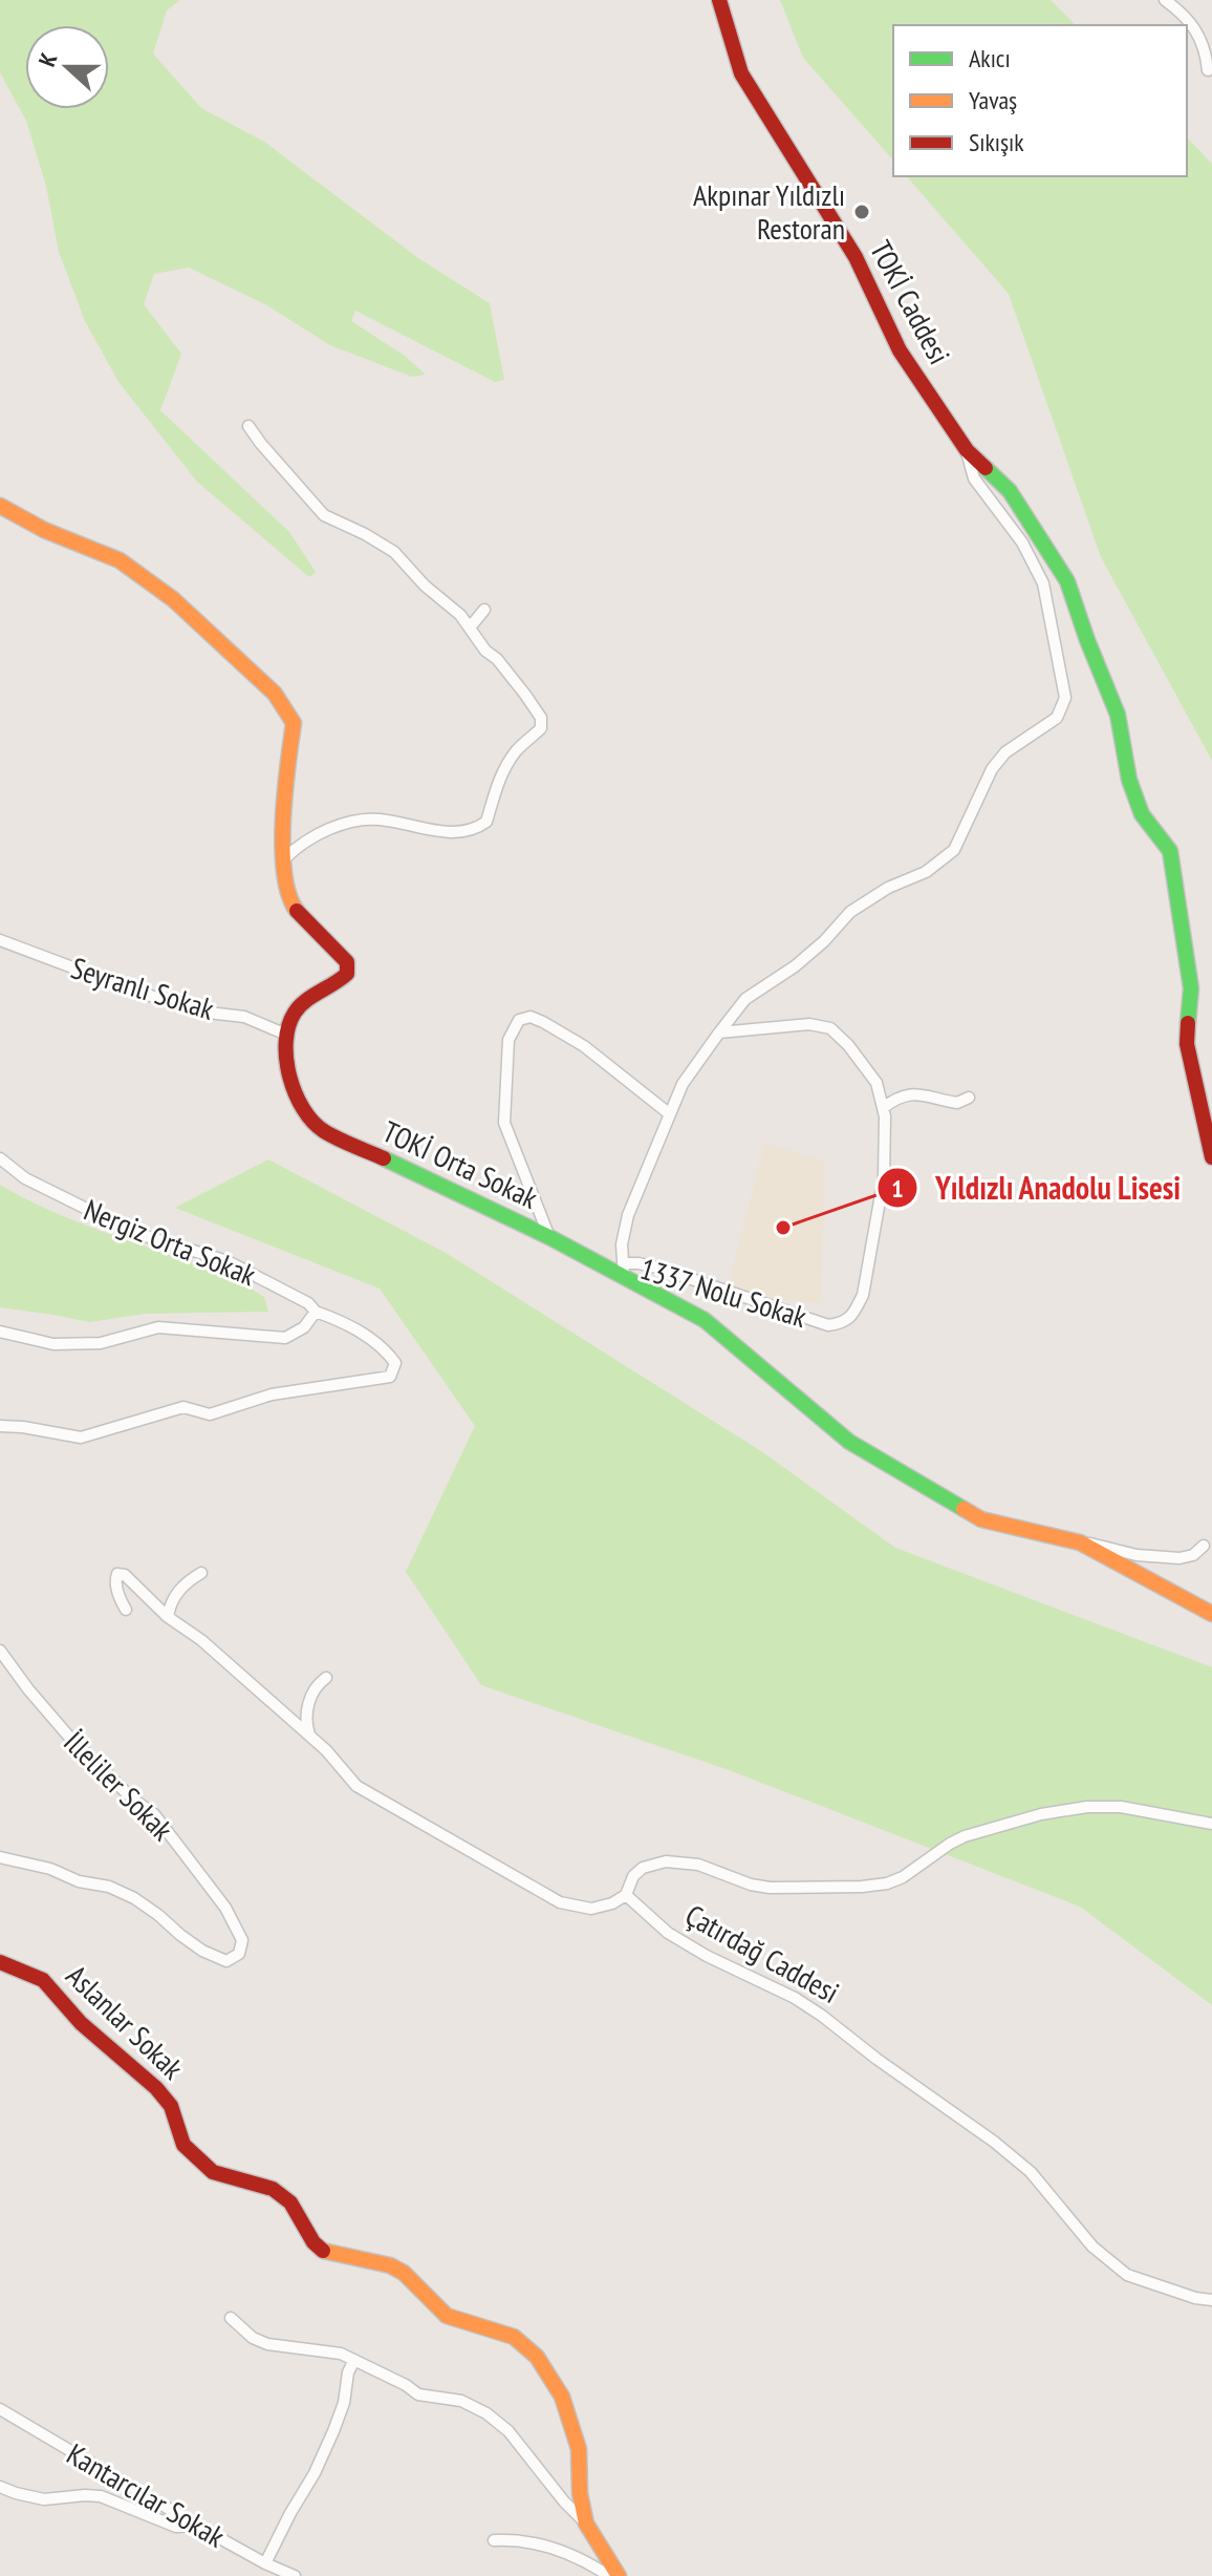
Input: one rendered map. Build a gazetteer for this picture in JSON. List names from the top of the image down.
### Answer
{
  "streets": {
    "street": [
      "TOKİ Caddesi",
      "Seyranlı Sokak",
      "TOKİ Orta Sokak",
      "Nergiz Orta Sokak",
      "1337 Nolu Sokak",
      "İlleliler Sokak",
      "Çatırdağ Caddesi",
      "Aslanlar Sokak",
      "Kantarcılar Sokak"
    ]
  },
  "crossings": [
    ["Seyranlı Sokak", "TOKİ Orta Sokak"],
    ["TOKİ Orta Sokak", "1337 Nolu Sokak"]
  ],
  "places": ["Akpınar Yıldızlı Restoran", "Yıldızlı Anadolu Lisesi"],
  "legend": ["Akıcı", "Yavaş", "Sıkışık"],
  "north": "left"
}
